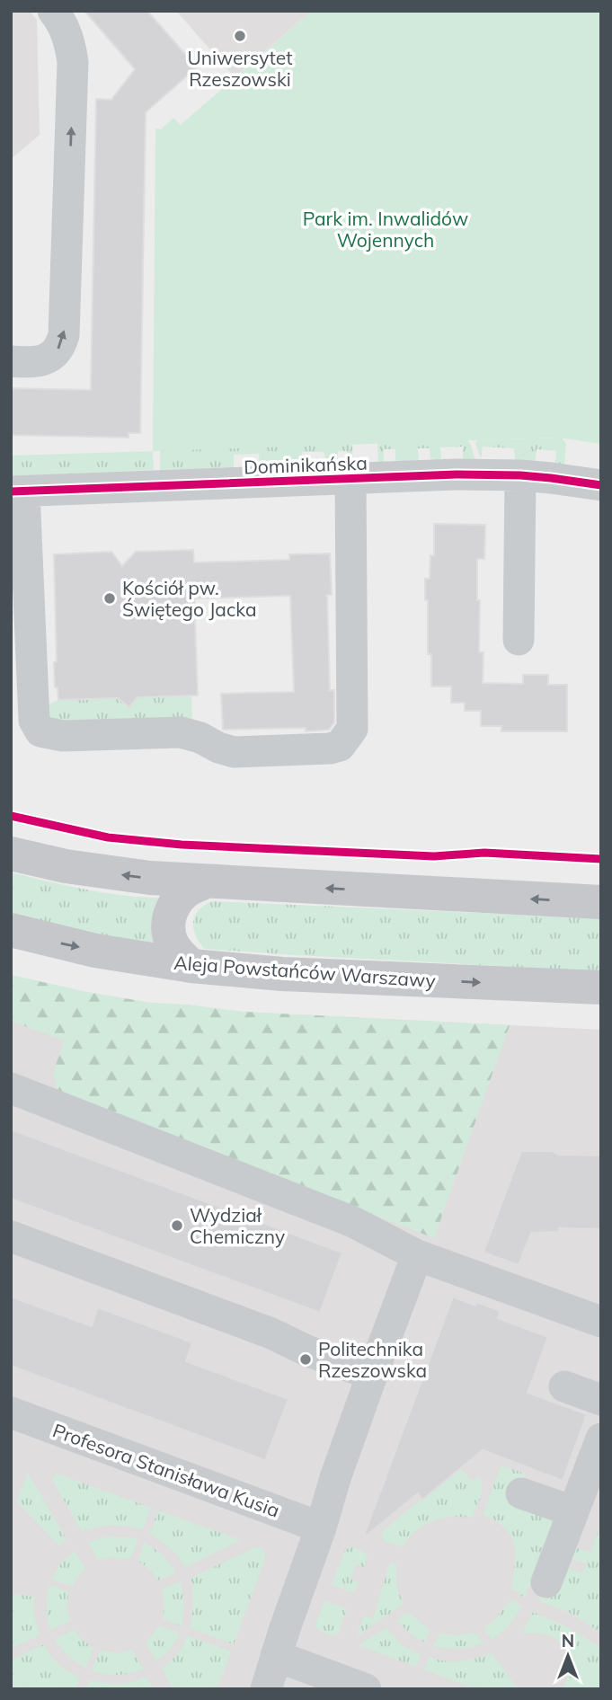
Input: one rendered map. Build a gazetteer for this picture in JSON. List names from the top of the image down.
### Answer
{
  "streets": {
    "main road": ["Aleja Powstańców Warszawy"],
    "street": ["Dominikańska", "Profesora Stanisława Kusia"]
  },
  "parks": ["Park im. Inwalidów Wojennych"],
  "places": [
    "Uniwersytet Rzeszowski",
    "Kościół pw. Świętego Jacka",
    "Wydział Chemiczny",
    "Politechnika Rzeszowska"
  ],
  "north": "top"
}
